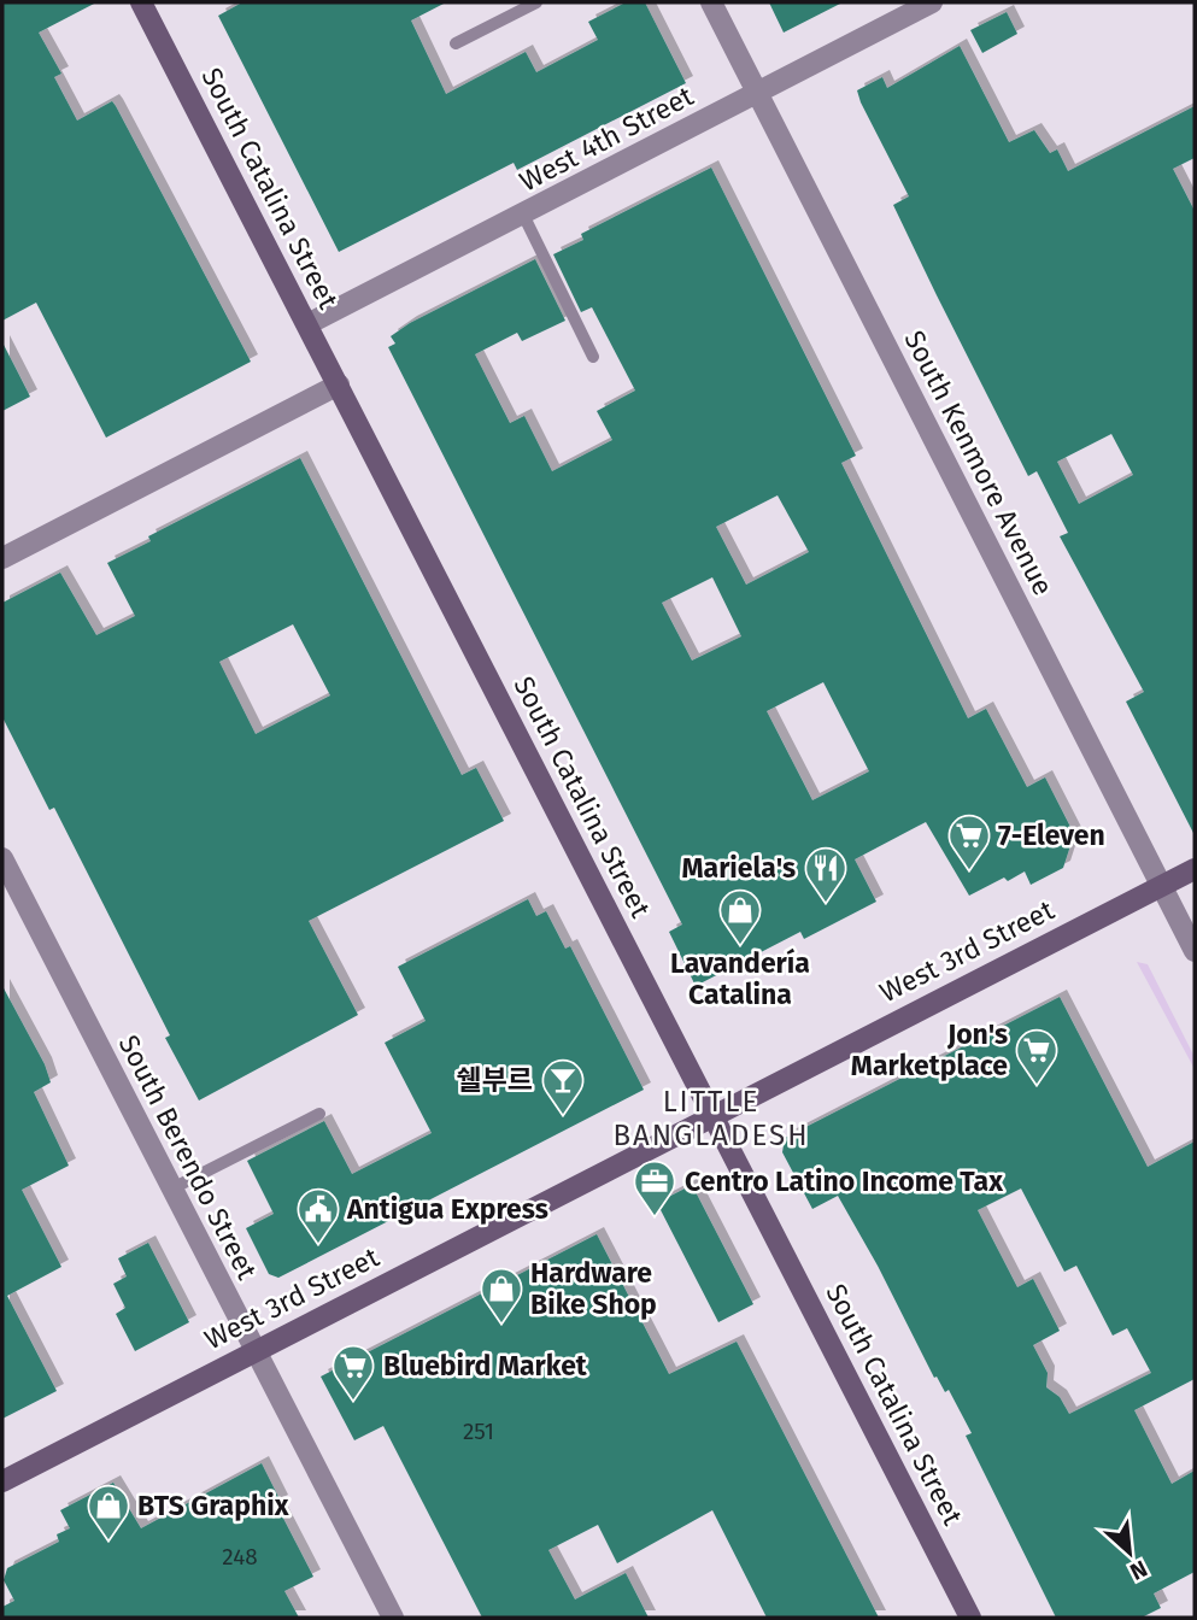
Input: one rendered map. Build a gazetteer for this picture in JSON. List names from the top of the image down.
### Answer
{
  "streets": {
    "street": [
      "West 4th Street",
      "South Catalina Street",
      "South Kenmore Avenue",
      "West 3rd Street",
      "South Berendo Street"
    ]
  },
  "crossings": [
    ["West 4th Street", "South Catalina Street"],
    ["West 4th Street", "South Kenmore Avenue"],
    ["South Catalina Street", "West 3rd Street"],
    ["South Kenmore Avenue", "West 3rd Street"],
    ["West 3rd Street", "South Berendo Street"]
  ],
  "districts": ["LITTLE BANGLADESH"],
  "places": {
    "supermarket": ["7-Eleven", "Jon's Marketplace", "Bluebird Market"],
    "restaurant": ["Mariela's"],
    "shop": ["Lavandería Catalina", "Hardware Bike Shop", "BTS Graphix"],
    "bar": ["쉘부르"],
    "office": ["Centro Latino Income Tax"],
    "public building": ["Antigua Express"]
  },
  "house_numbers": ["251", "248"],
  "north": "bottom right"
}
